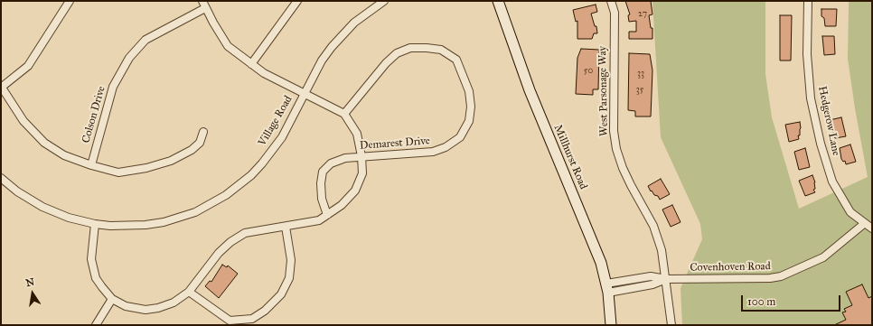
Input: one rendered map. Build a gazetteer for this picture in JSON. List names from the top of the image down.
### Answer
{
  "streets": {
    "street": [
      "West Parsonage Way",
      "Colson Drive",
      "Village Road",
      "Hedgerow Lane",
      "Demarest Drive",
      "Millhurst Road",
      "Covenhoven Road"
    ]
  },
  "crossings": [
    ["West Parsonage Way", "Covenhoven Road"],
    ["Hedgerow Lane", "Covenhoven Road"],
    ["Millhurst Road", "Covenhoven Road"]
  ],
  "house_numbers": [
    "27",
    "50",
    "33",
    "35"
  ],
  "scale_bar": "100 m",
  "north": "top"
}
